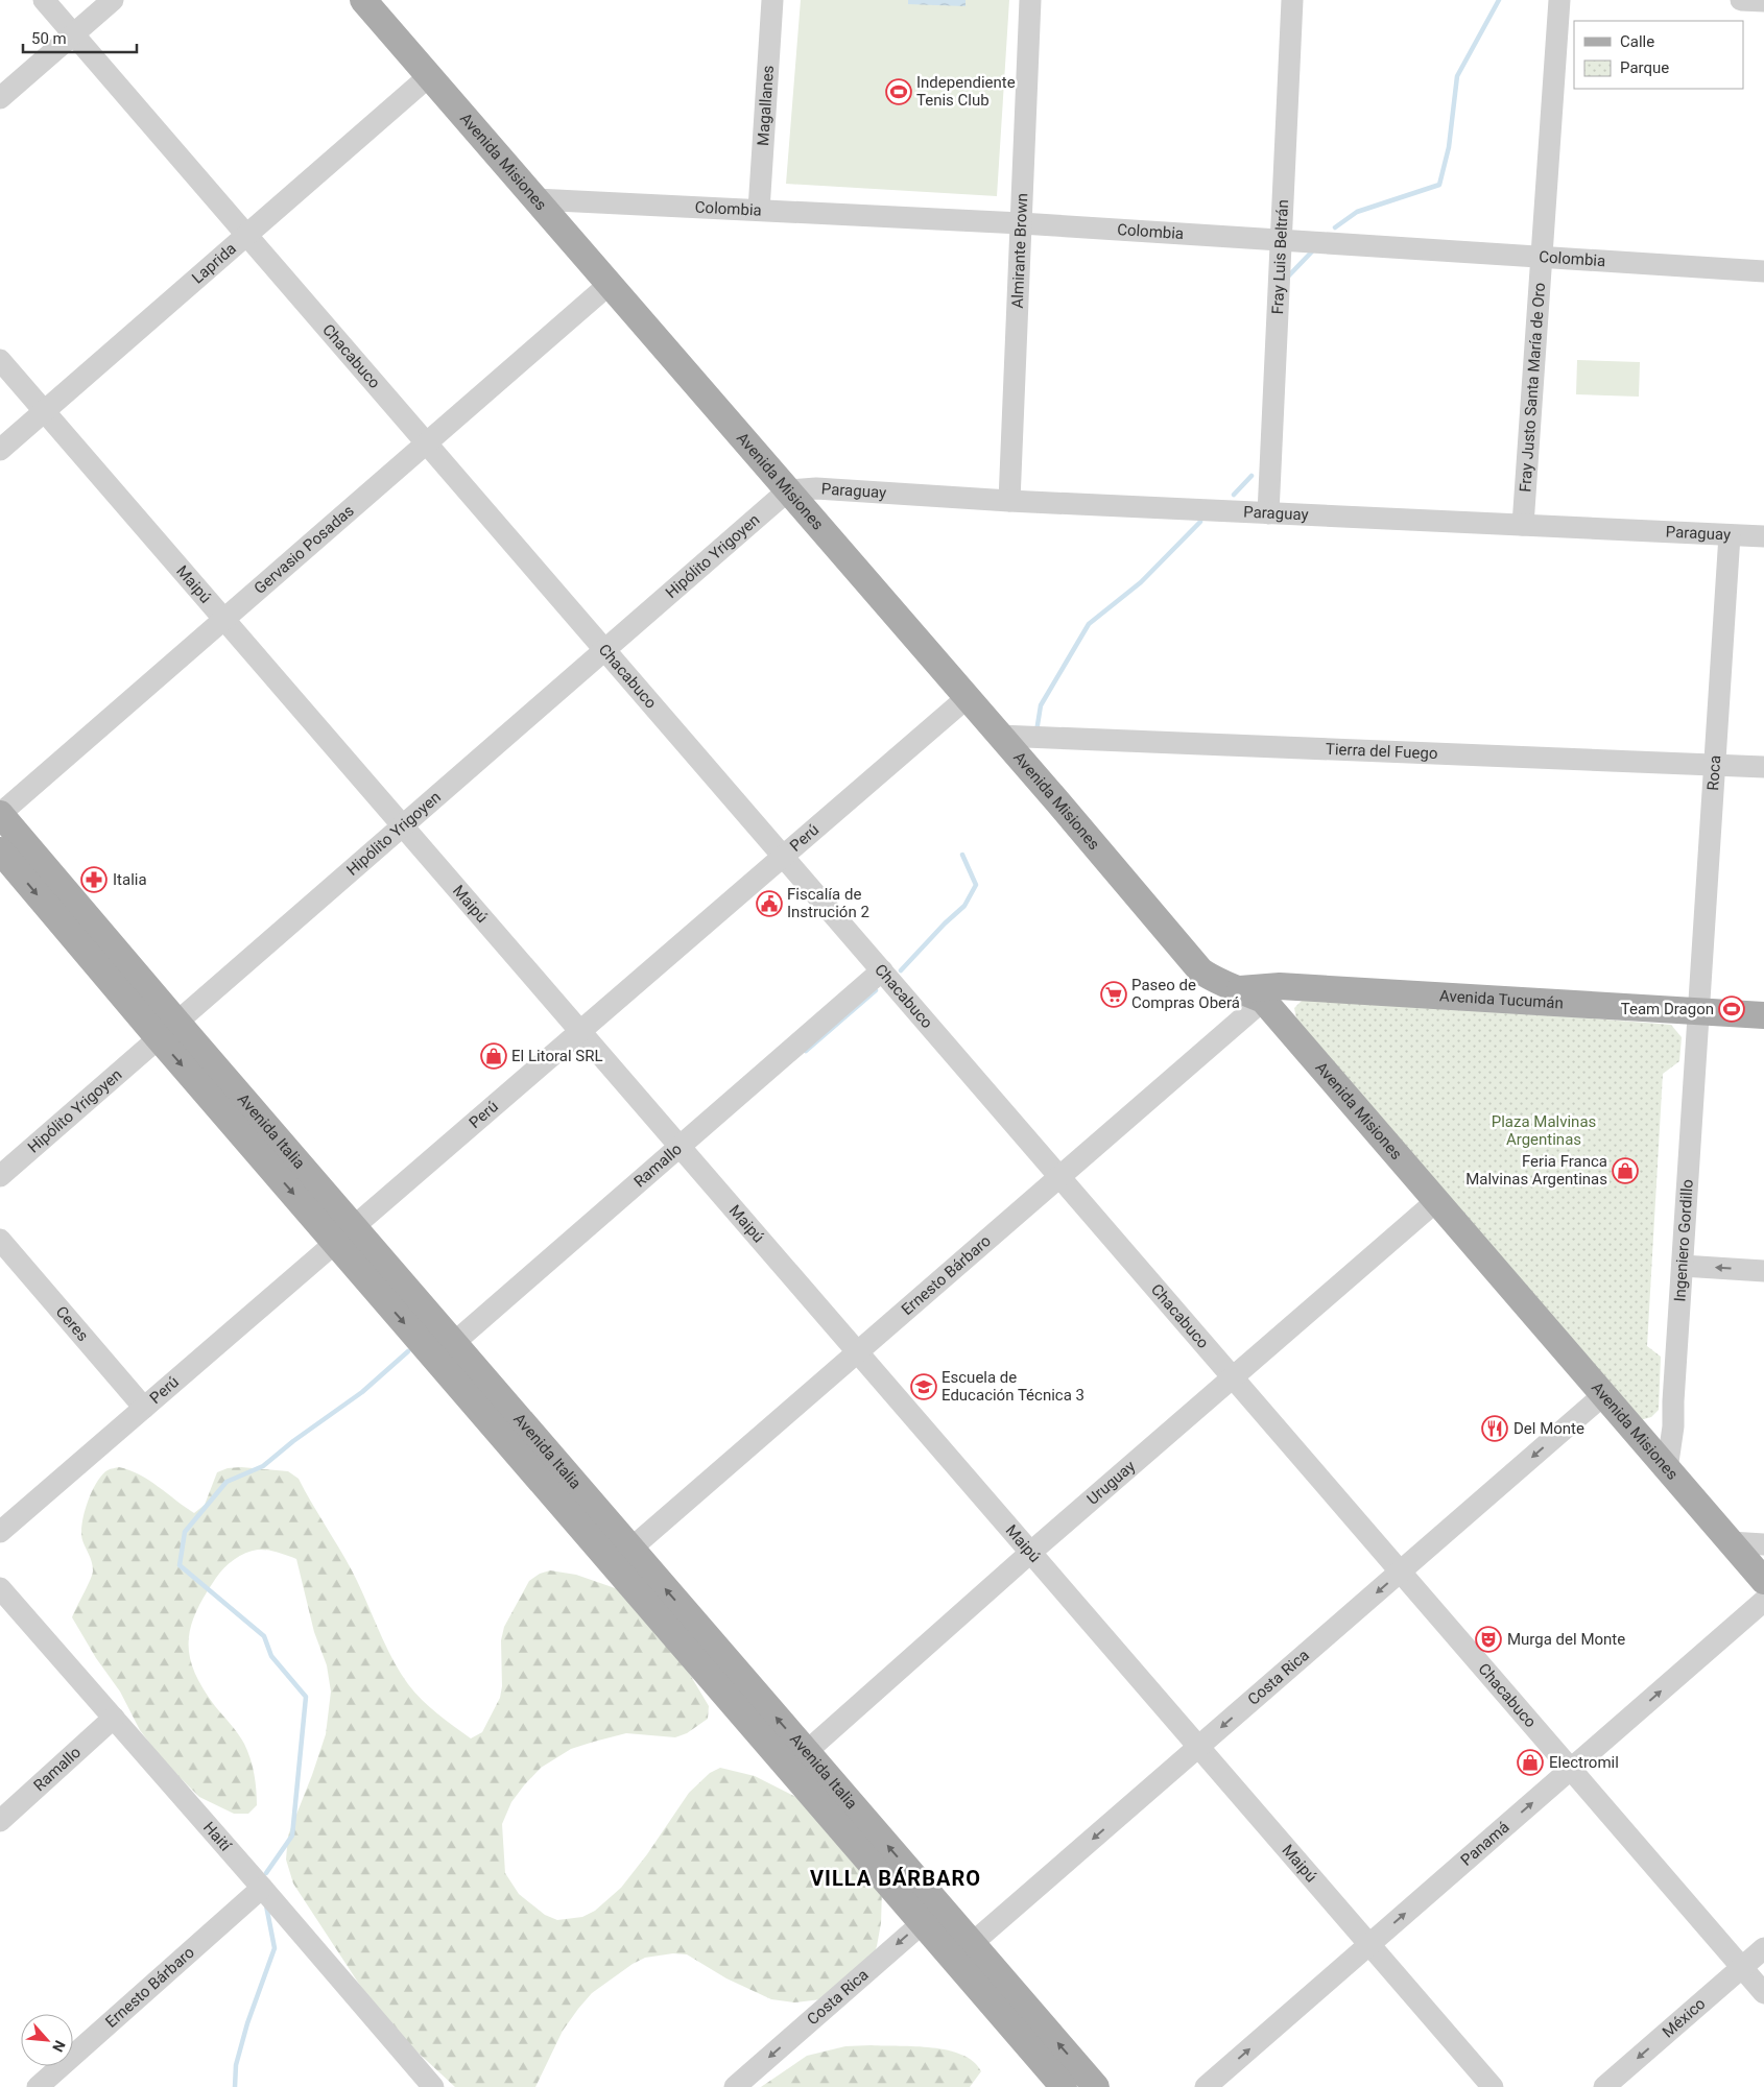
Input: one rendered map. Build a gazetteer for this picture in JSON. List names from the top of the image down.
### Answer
{
  "streets": {
    "main road": ["Avenida Misiones", "Avenida Tucumán", "Avenida Italia"],
    "street": [
      "Magallanes",
      "Colombia",
      "Almirante Brown",
      "Fray Luis Beltrán",
      "Laprida",
      "Chacabuco",
      "Fray Justo Santa María de Oro",
      "Paraguay",
      "Gervasio Posadas",
      "Hipólito Yrigoyen",
      "Maipú",
      "Tierra del Fuego",
      "Roca",
      "Perú",
      "Ramallo",
      "Ingeniero Gordillo",
      "Ernesto Bárbaro",
      "Ceres",
      "Uruguay",
      "Costa Rica",
      "Haití",
      "Panamá",
      "México"
    ]
  },
  "crossings": [
    ["Magallanes", "Colombia"],
    ["Avenida Misiones", "Colombia"],
    ["Avenida Misiones", "Laprida"],
    ["Avenida Misiones", "Paraguay"],
    ["Avenida Misiones", "Gervasio Posadas"],
    ["Avenida Misiones", "Hipólito Yrigoyen"],
    ["Avenida Misiones", "Tierra del Fuego"],
    ["Avenida Misiones", "Perú"],
    ["Avenida Misiones", "Avenida Tucumán"],
    ["Avenida Misiones", "Ingeniero Gordillo"],
    ["Avenida Misiones", "Ernesto Bárbaro"],
    ["Avenida Misiones", "Uruguay"],
    ["Avenida Misiones", "Costa Rica"],
    ["Colombia", "Almirante Brown"],
    ["Colombia", "Fray Luis Beltrán"],
    ["Colombia", "Fray Justo Santa María de Oro"],
    ["Almirante Brown", "Paraguay"],
    ["Fray Luis Beltrán", "Paraguay"],
    ["Laprida", "Chacabuco"],
    ["Laprida", "Maipú"],
    ["Chacabuco", "Gervasio Posadas"],
    ["Chacabuco", "Hipólito Yrigoyen"],
    ["Chacabuco", "Perú"],
    ["Chacabuco", "Ramallo"],
    ["Chacabuco", "Ernesto Bárbaro"],
    ["Chacabuco", "Uruguay"],
    ["Chacabuco", "Costa Rica"],
    ["Chacabuco", "Panamá"],
    ["Chacabuco", "México"],
    ["Fray Justo Santa María de Oro", "Paraguay"],
    ["Paraguay", "Hipólito Yrigoyen"],
    ["Paraguay", "Roca"],
    ["Gervasio Posadas", "Maipú"],
    ["Gervasio Posadas", "Avenida Italia"],
    ["Hipólito Yrigoyen", "Maipú"],
    ["Hipólito Yrigoyen", "Avenida Italia"],
    ["Maipú", "Perú"],
    ["Maipú", "Ramallo"],
    ["Maipú", "Ernesto Bárbaro"],
    ["Maipú", "Uruguay"],
    ["Maipú", "Costa Rica"],
    ["Maipú", "Panamá"],
    ["Tierra del Fuego", "Roca"],
    ["Roca", "Avenida Tucumán"],
    ["Roca", "Ingeniero Gordillo"],
    ["Perú", "Avenida Italia"],
    ["Perú", "Ceres"],
    ["Avenida Tucumán", "Ingeniero Gordillo"],
    ["Avenida Tucumán", "Ernesto Bárbaro"],
    ["Avenida Italia", "Ramallo"],
    ["Avenida Italia", "Ernesto Bárbaro"],
    ["Avenida Italia", "Uruguay"],
    ["Avenida Italia", "Costa Rica"],
    ["Ramallo", "Haití"],
    ["Ernesto Bárbaro", "Haití"]
  ],
  "one_way": ["Costa Rica", "Panamá", "México"],
  "districts": ["VILLA BÁRBARO"],
  "parks": ["Plaza Malvinas Argentinas"],
  "places": {
    "sports": ["Independiente Tenis Club", "Team Dragon"],
    "pharmacy": ["Italia"],
    "public building": ["Fiscalía de Instrución 2"],
    "supermarket": ["Paseo de Compras Oberá"],
    "shop": ["El Litoral SRL", "Feria Franca Malvinas Argentinas", "Electromil"],
    "school or university": ["Escuela de Educación Técnica 3"],
    "restaurant": ["Del Monte"],
    "theatre": ["Murga del Monte"]
  },
  "legend": ["Calle", "Parque"],
  "scale_bar": "50 m",
  "north": "bottom right"
}
